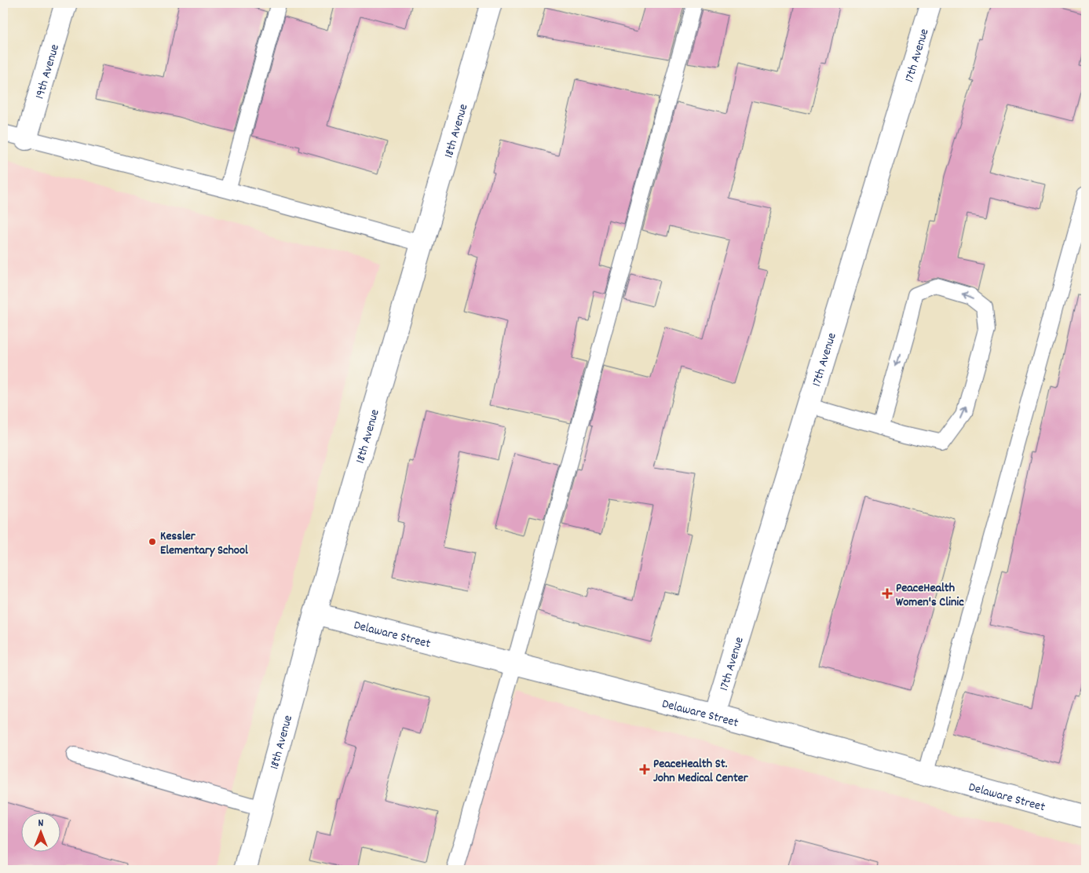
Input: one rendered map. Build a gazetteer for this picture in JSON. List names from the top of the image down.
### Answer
{
  "streets": {
    "street": [
      "17th Avenue",
      "19th Avenue",
      "18th Avenue",
      "Delaware Street"
    ]
  },
  "crossings": [
    ["17th Avenue", "Delaware Street"],
    ["18th Avenue", "Delaware Street"]
  ],
  "places": {
    "other": ["Kessler Elementary School"],
    "health": ["PeaceHealth Women's Clinic", "PeaceHealth St. John Medical Center"]
  },
  "north": "top"
}
